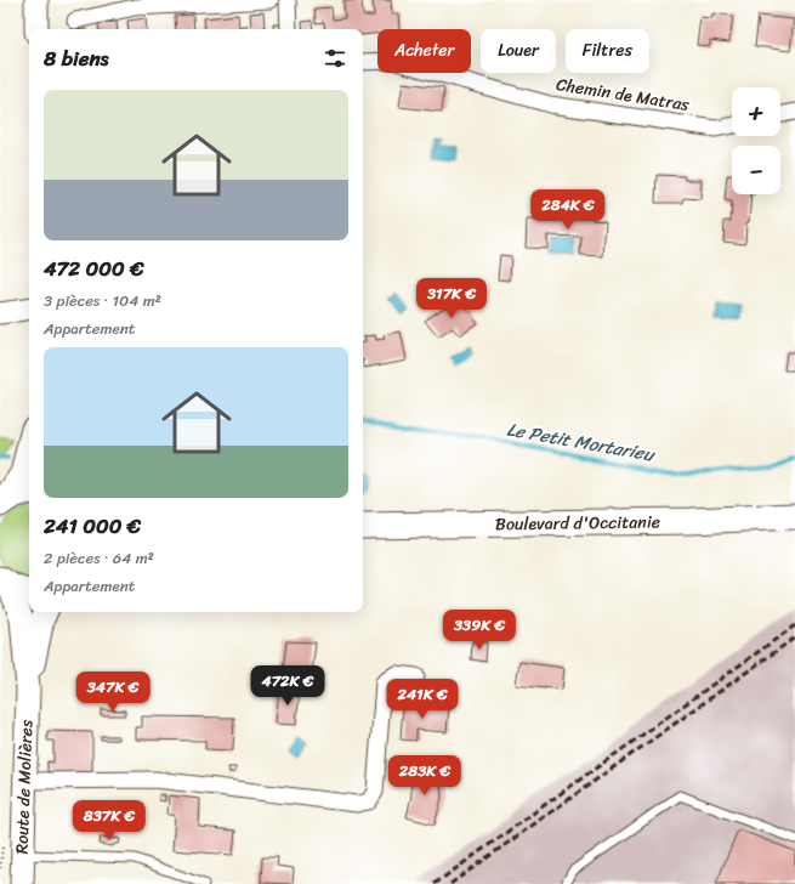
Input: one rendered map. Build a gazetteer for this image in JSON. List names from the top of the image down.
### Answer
{
  "streets": {
    "main road": ["Boulevard d'Occitanie", "Route de Molières"],
    "street": ["Chemin de Matras"]
  },
  "water": ["Le Petit Mortarieu"],
  "page": {
    "chip": ["Acheter", "Louer", "Filtres"],
    "heading": "8 biens",
    "map_buttons": ["+", "−"],
    "list": [
      {
        "name": "472 000 €",
        "note": "3 pièces · 104 m² · Appartement"
      },
      {
        "name": "241 000 €",
        "note": "2 pièces · 64 m² · Appartement"
      }
    ],
    "price": [
      "284K €",
      "317K €",
      "339K €",
      "472K €",
      "347K €",
      "241K €",
      "283K €",
      "837K €"
    ]
  }
}
